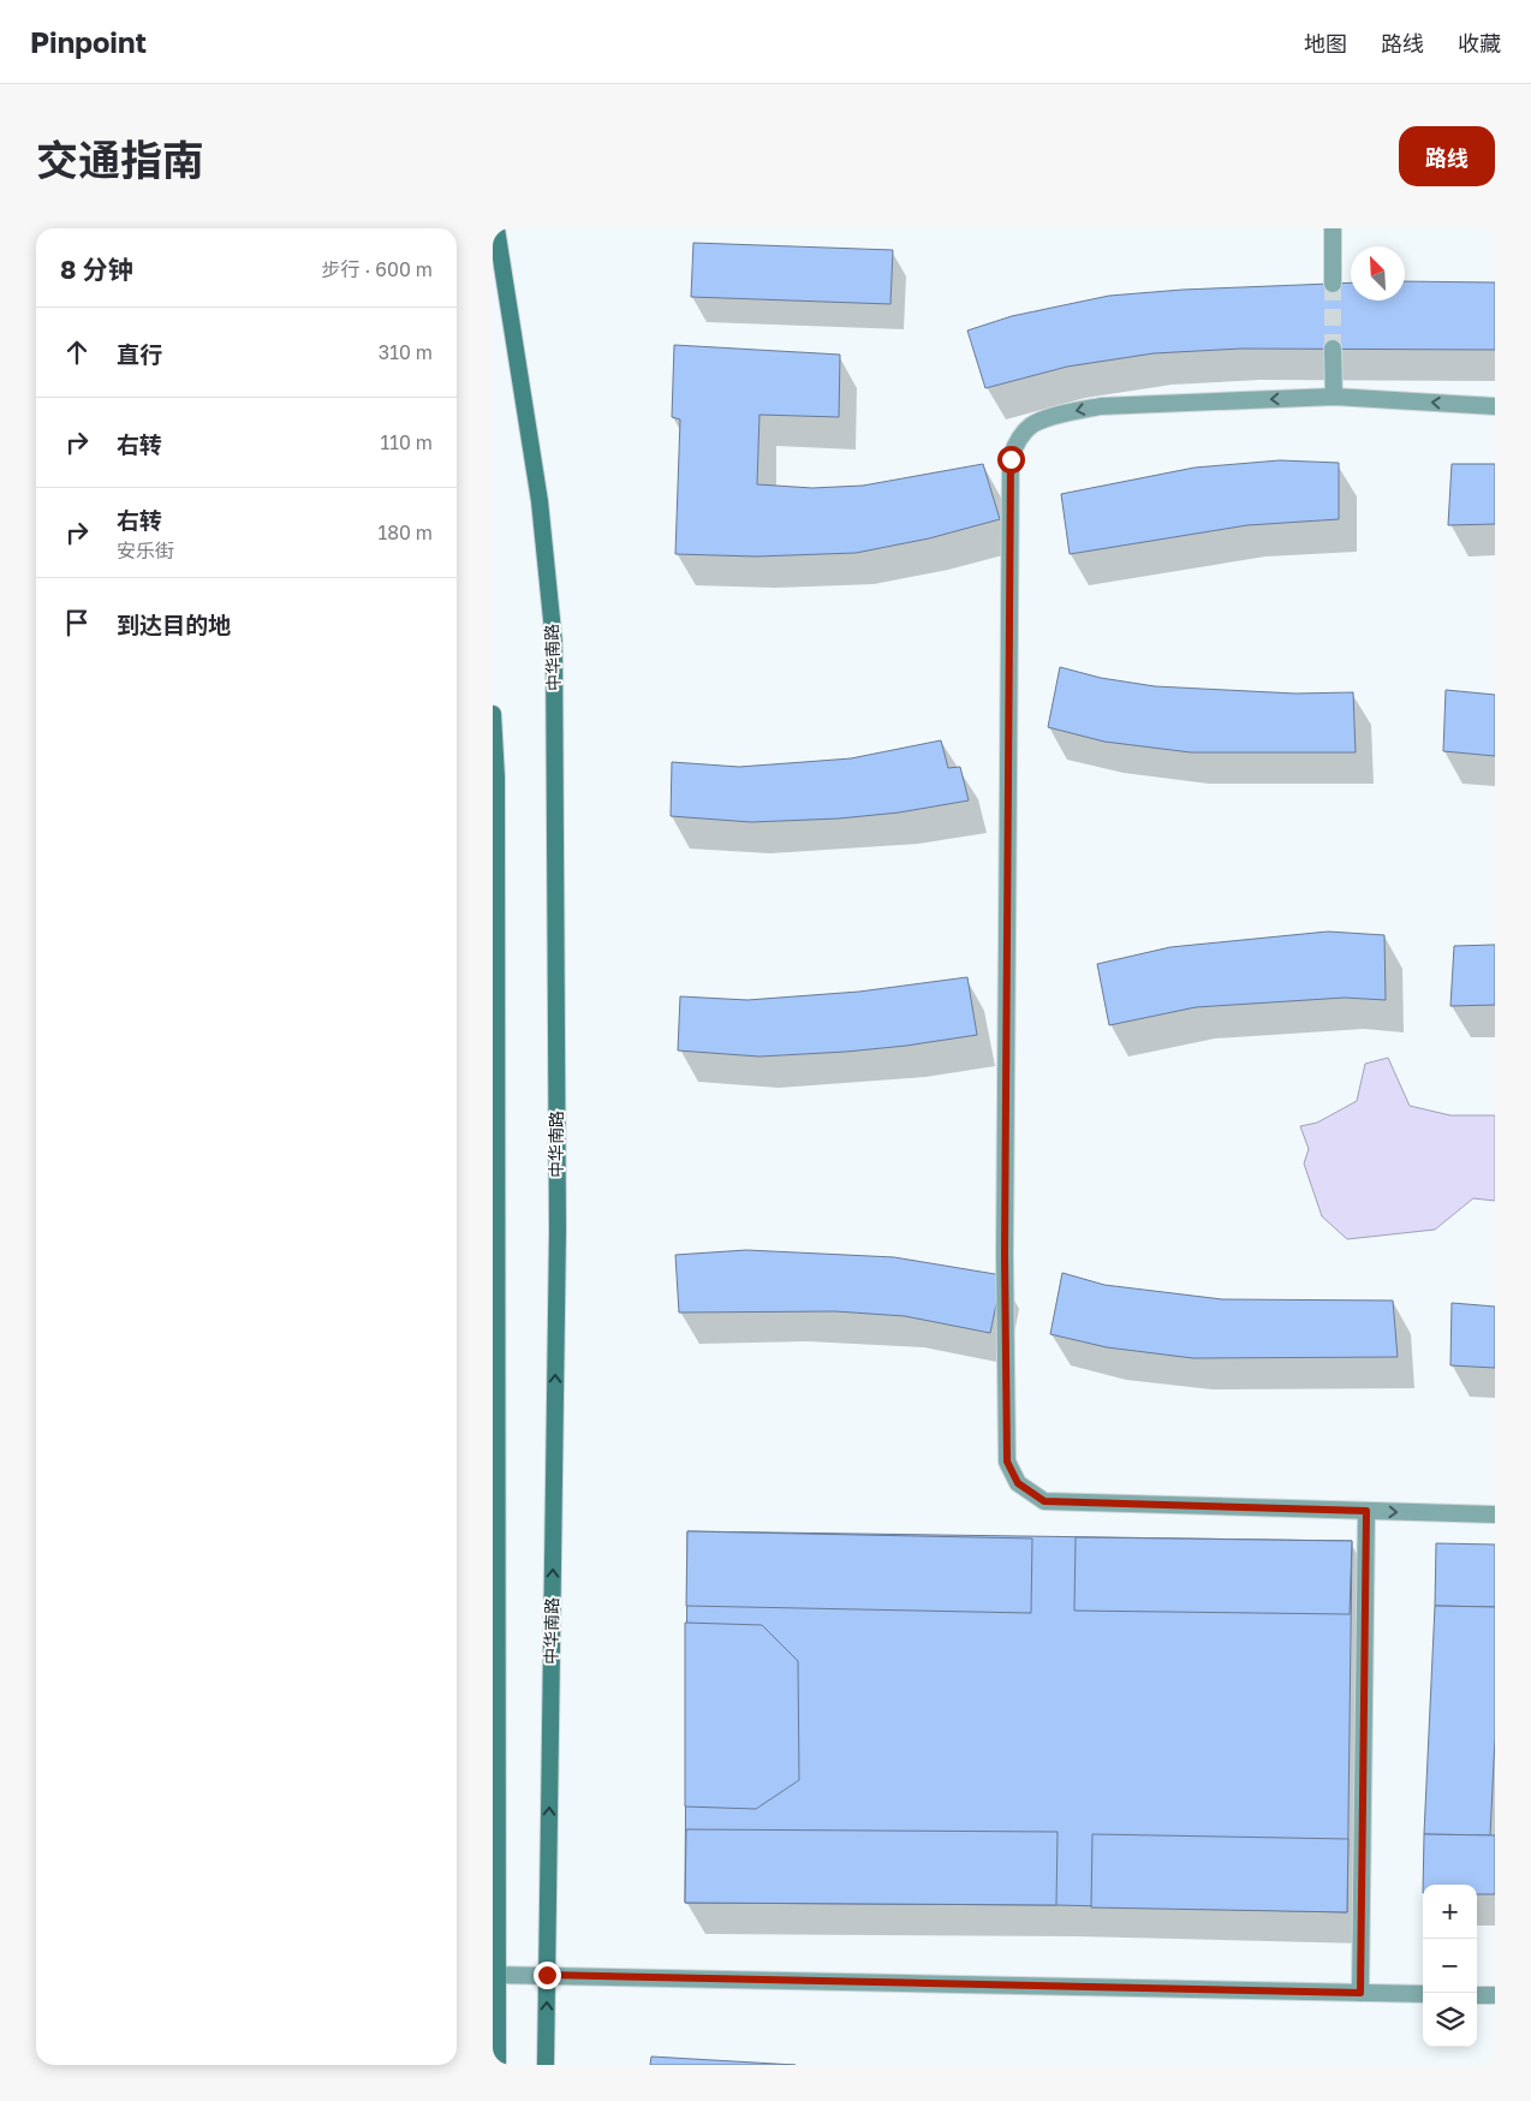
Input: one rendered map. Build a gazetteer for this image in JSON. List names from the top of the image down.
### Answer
{
  "streets": {
    "main road": ["中华南路"]
  },
  "north": "top left",
  "page": {
    "header": "Pinpoint",
    "nav": ["地图", "路线", "收藏"],
    "title": "交通指南",
    "buttons": "路线",
    "heading": ["8 分钟", "步行 · 600 m"],
    "list": [
      ["直行", "310 m"],
      ["右转", "110 m"],
      ["右转", "安乐街", "180 m"],
      "到达目的地"
    ],
    "map_buttons": ["+", "−"]
  }
}
